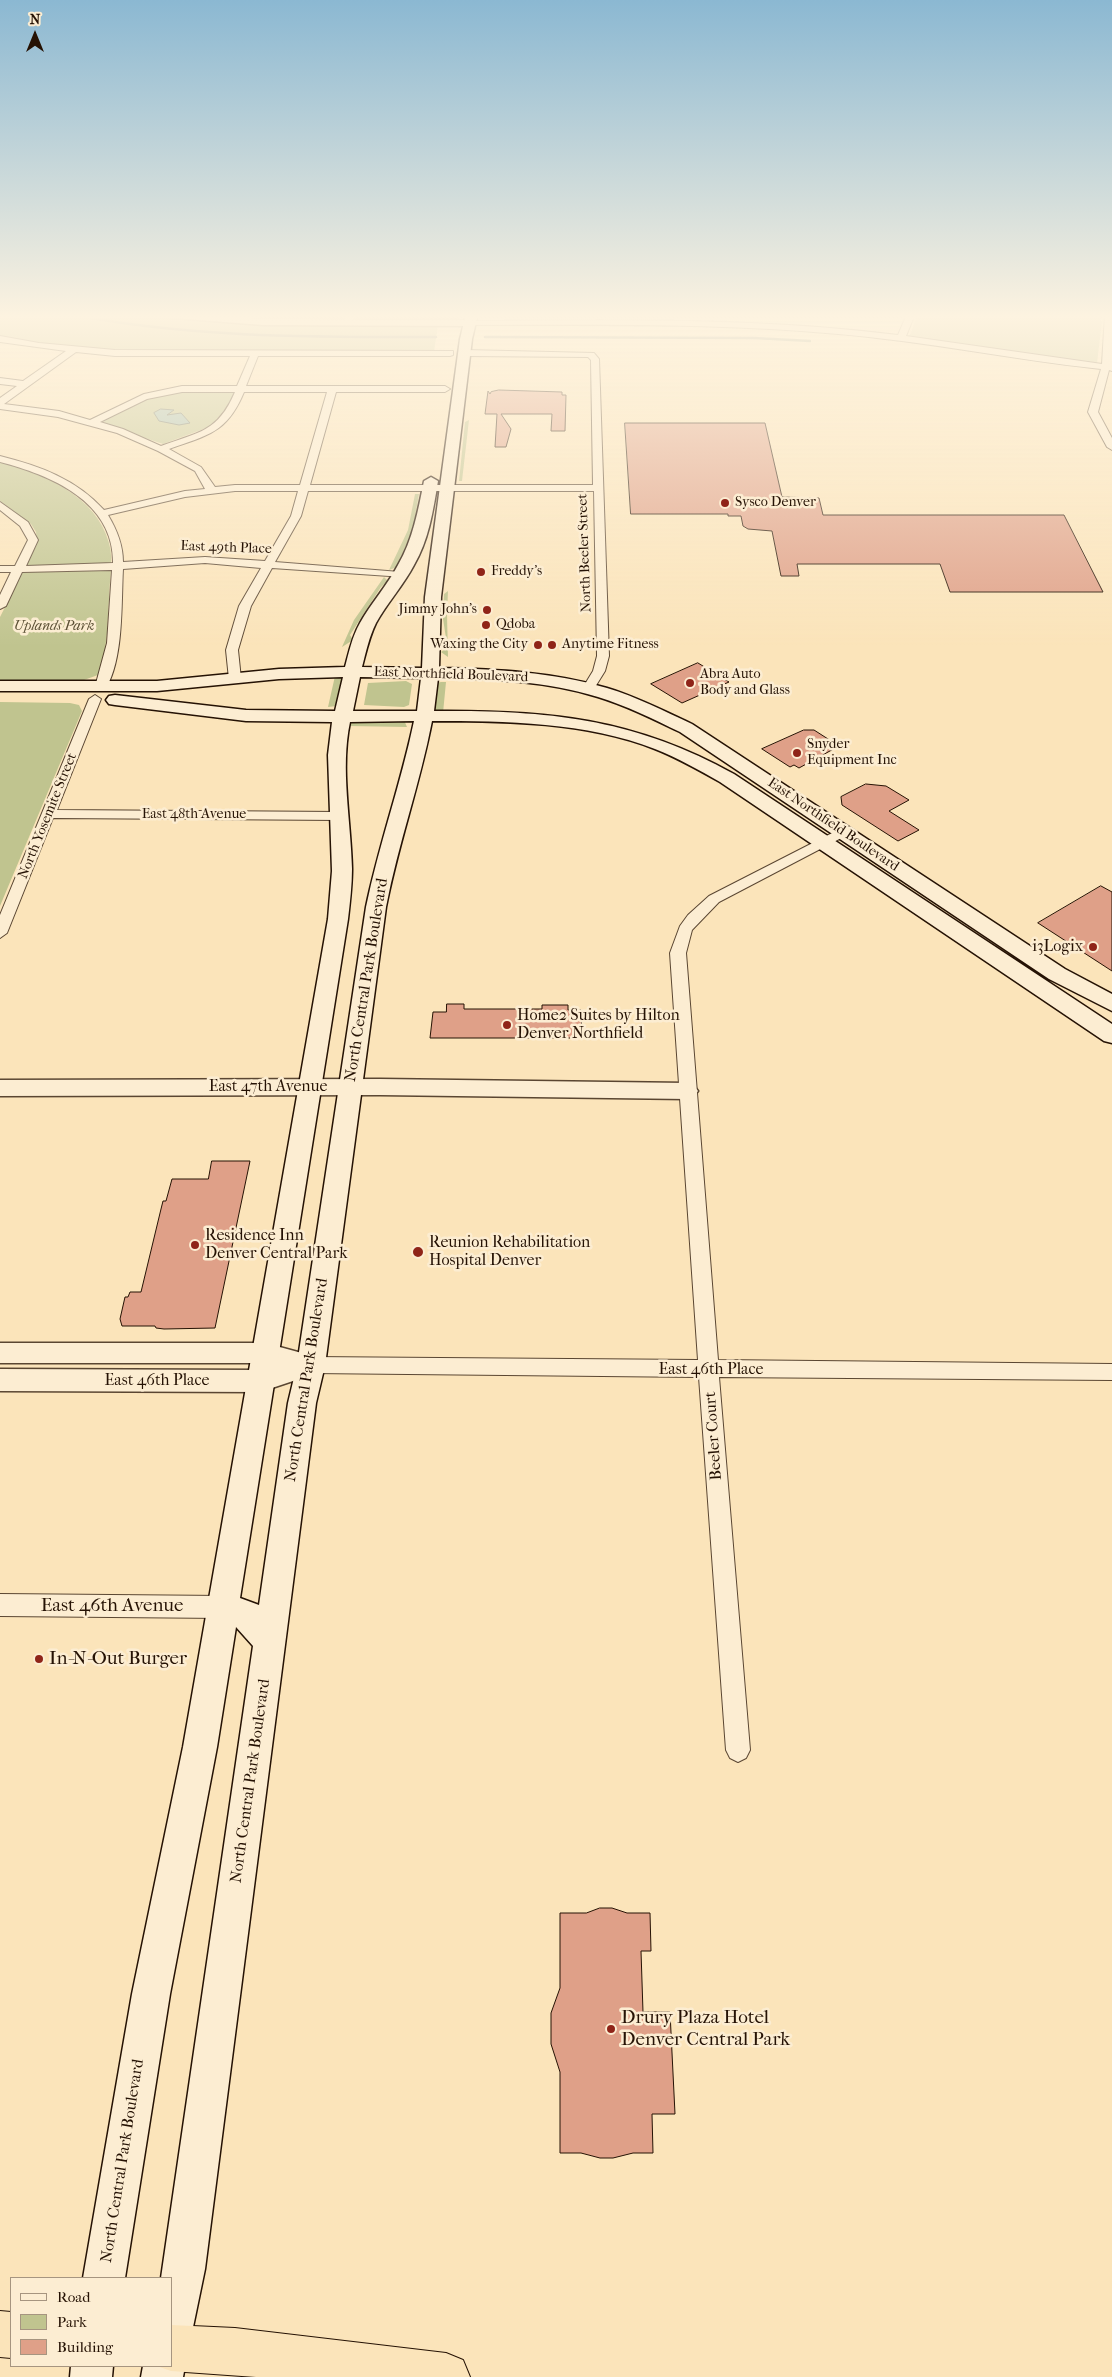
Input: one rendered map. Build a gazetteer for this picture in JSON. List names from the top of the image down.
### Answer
{
  "streets": {
    "main road": ["East Northfield Boulevard", "North Central Park Boulevard"],
    "street": [
      "East 49th Place",
      "North Beeler Street",
      "East 48th Avenue",
      "North Yosemite Street",
      "East 47th Avenue",
      "East 46th Place",
      "Beeler Court",
      "East 46th Avenue"
    ]
  },
  "crossings": [
    ["East 49th Place", "North Yosemite Street"],
    ["East 49th Place", "North Central Park Boulevard"],
    ["North Beeler Street", "East Northfield Boulevard"],
    ["East Northfield Boulevard", "North Yosemite Street"],
    ["East Northfield Boulevard", "North Central Park Boulevard"],
    ["East Northfield Boulevard", "Beeler Court"],
    ["East 48th Avenue", "North Yosemite Street"],
    ["East 48th Avenue", "North Central Park Boulevard"],
    ["North Central Park Boulevard", "East 47th Avenue"],
    ["North Central Park Boulevard", "East 46th Place"],
    ["North Central Park Boulevard", "East 46th Avenue"],
    ["East 47th Avenue", "Beeler Court"],
    ["East 46th Place", "Beeler Court"]
  ],
  "parks": ["Uplands Park"],
  "places": [
    "Sysco Denver",
    "Freddy's",
    "Jimmy John's",
    "Qdoba",
    "Waxing the City",
    "Anytime Fitness",
    "Abra Auto Body and Glass",
    "Snyder Equipment Inc",
    "i3Logix",
    "Home2 Suites by Hilton Denver Northfield",
    "Residence Inn Denver Central Park",
    "Reunion Rehabilitation Hospital Denver",
    "In-N-Out Burger",
    "Drury Plaza Hotel Denver Central Park"
  ],
  "legend": ["Road", "Park", "Building"],
  "north": "top"
}
